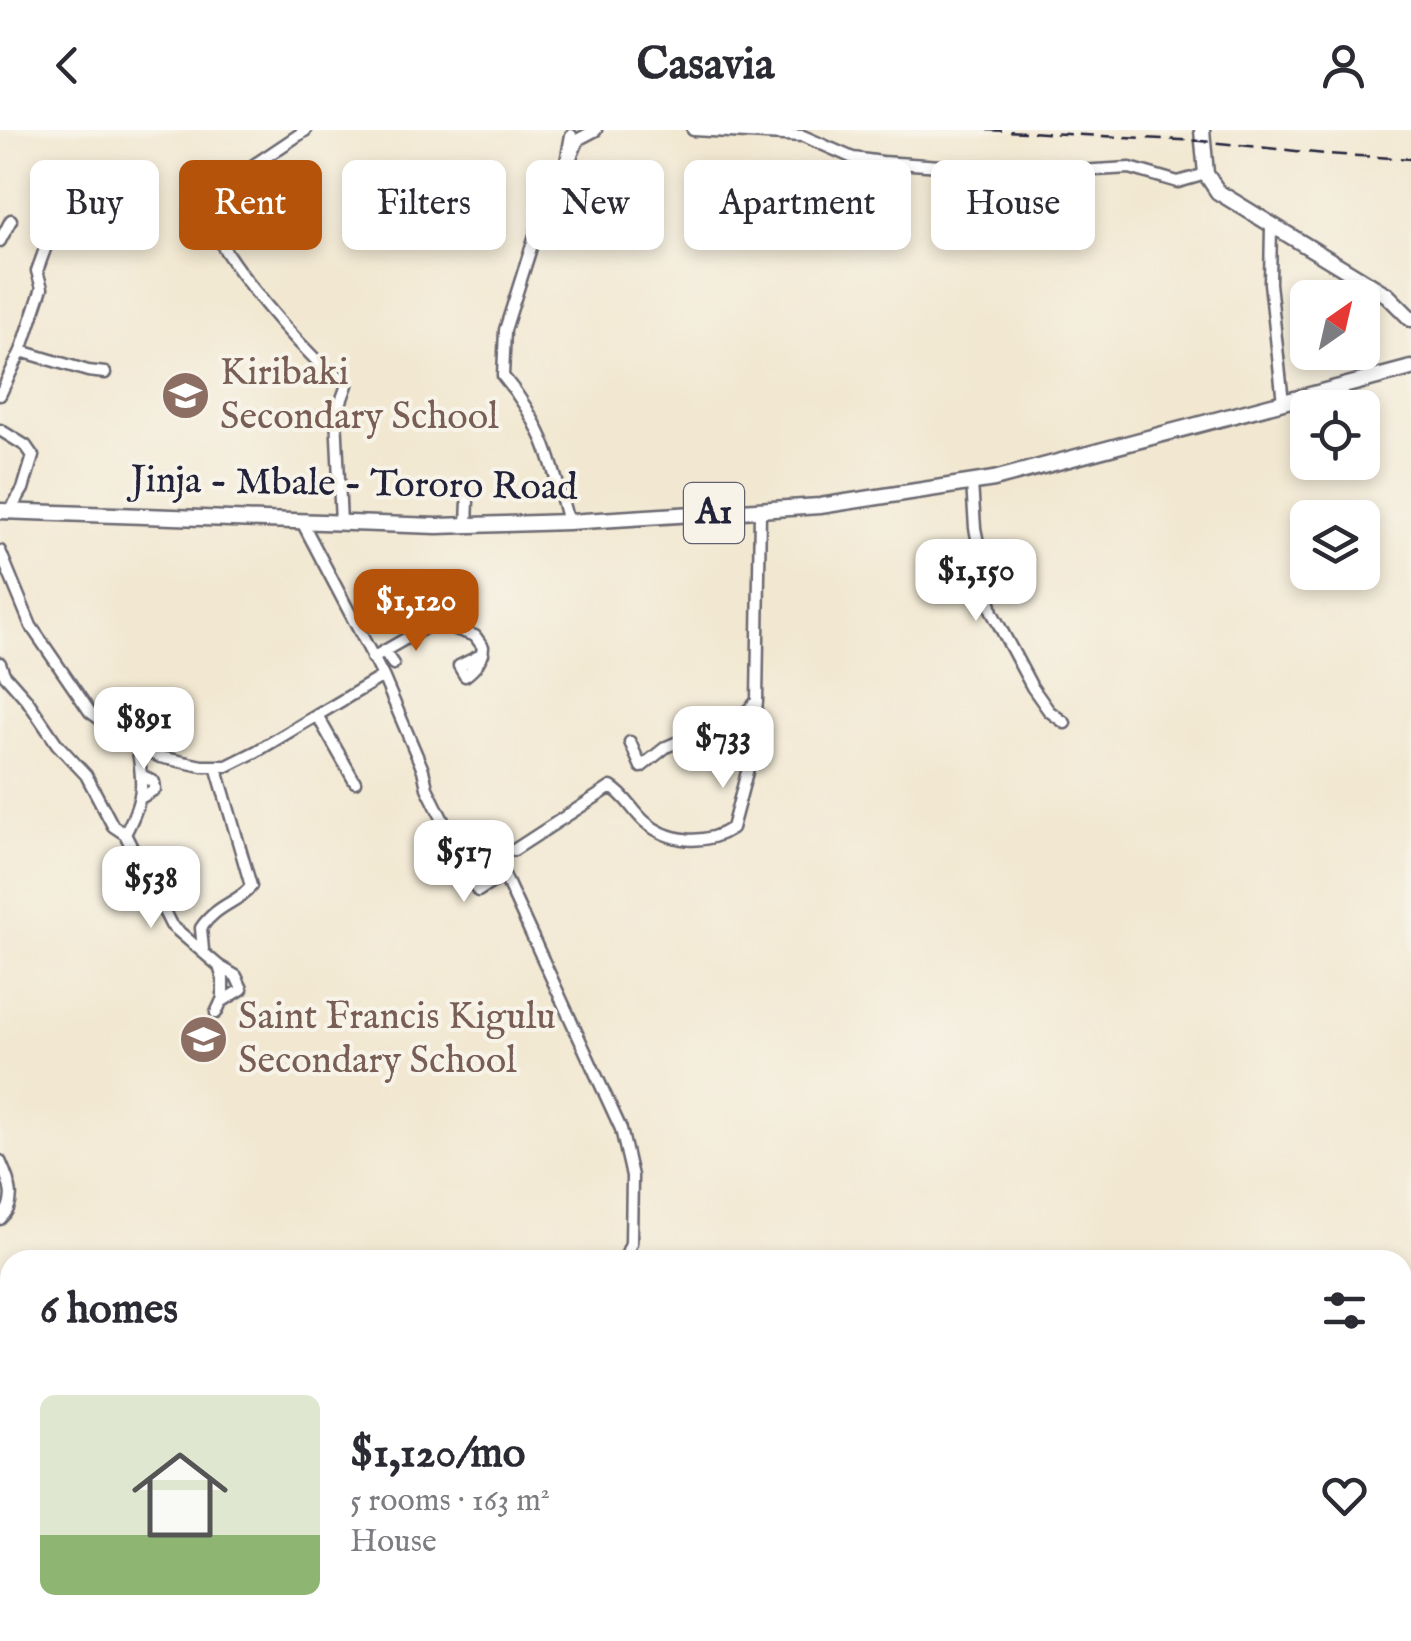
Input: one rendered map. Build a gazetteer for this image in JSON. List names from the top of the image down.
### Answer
{
  "streets": {
    "main road": ["Jinja - Mbale - Tororo Road", "A1"]
  },
  "places": {
    "school or university": ["Kiribaki Secondary School", "Saint Francis Kigulu Secondary School"]
  },
  "north": "top right",
  "page": {
    "header": "Casavia",
    "chip": [
      "Buy",
      "Rent",
      "Filters",
      "New",
      "Apartment",
      "House"
    ],
    "price": [
      "$1,150",
      "$1,120",
      "$891",
      "$733",
      "$517",
      "$538"
    ],
    "heading": "6 homes",
    "list": [
      {
        "name": "$1,120/mo",
        "note": "5 rooms · 163 m² · House"
      }
    ]
  }
}
